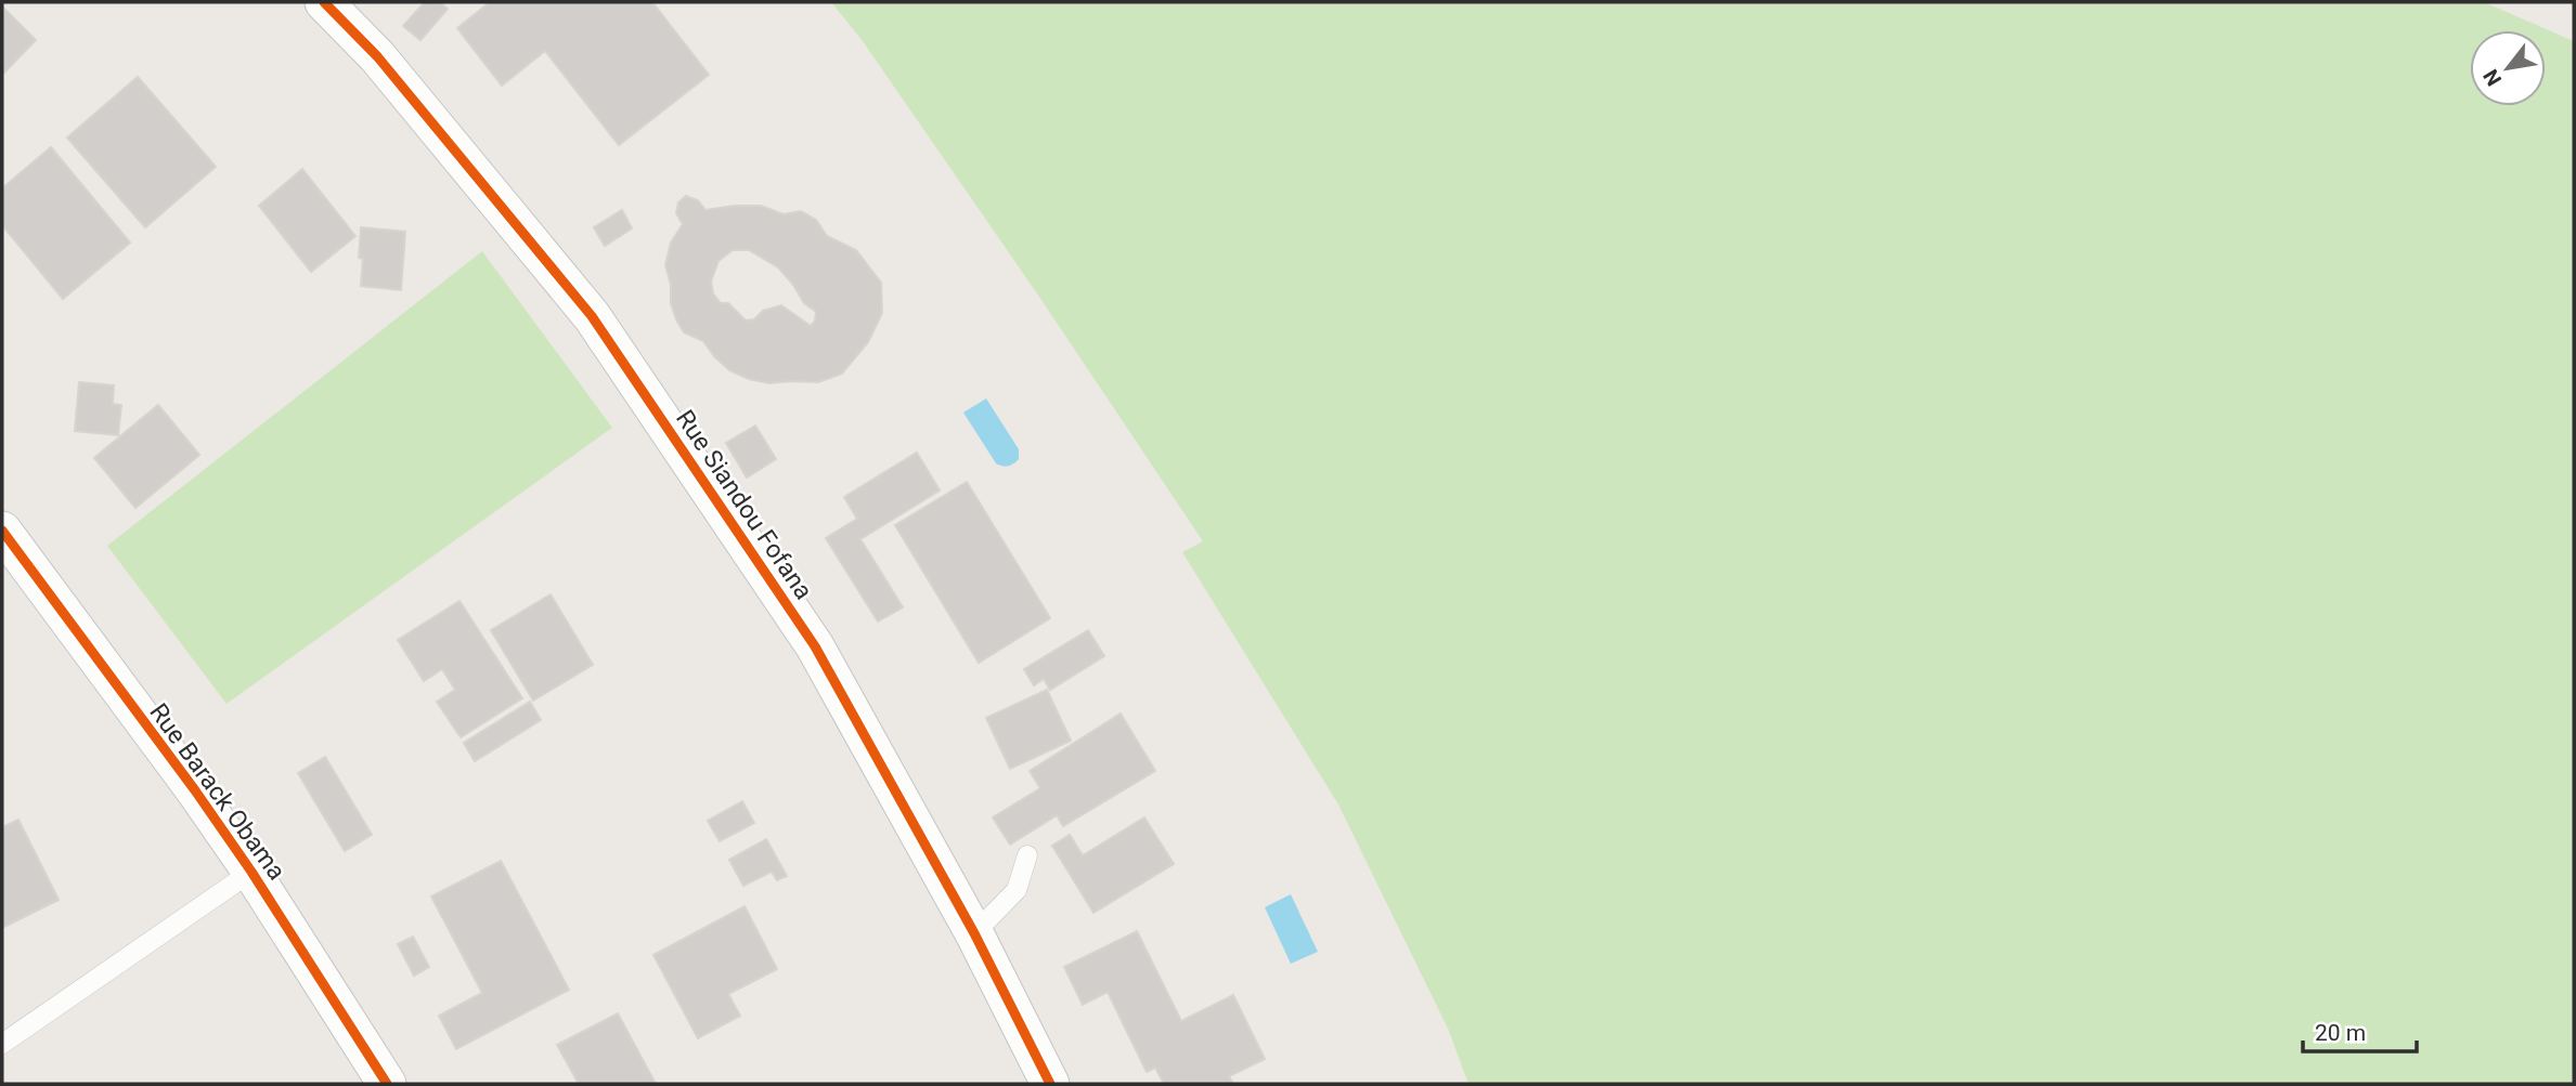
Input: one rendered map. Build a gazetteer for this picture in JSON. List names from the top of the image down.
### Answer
{
  "streets": {
    "street": ["Rue Siandou Fofana", "Rue Barack Obama"]
  },
  "scale_bar": "20 m",
  "north": "bottom left"
}
